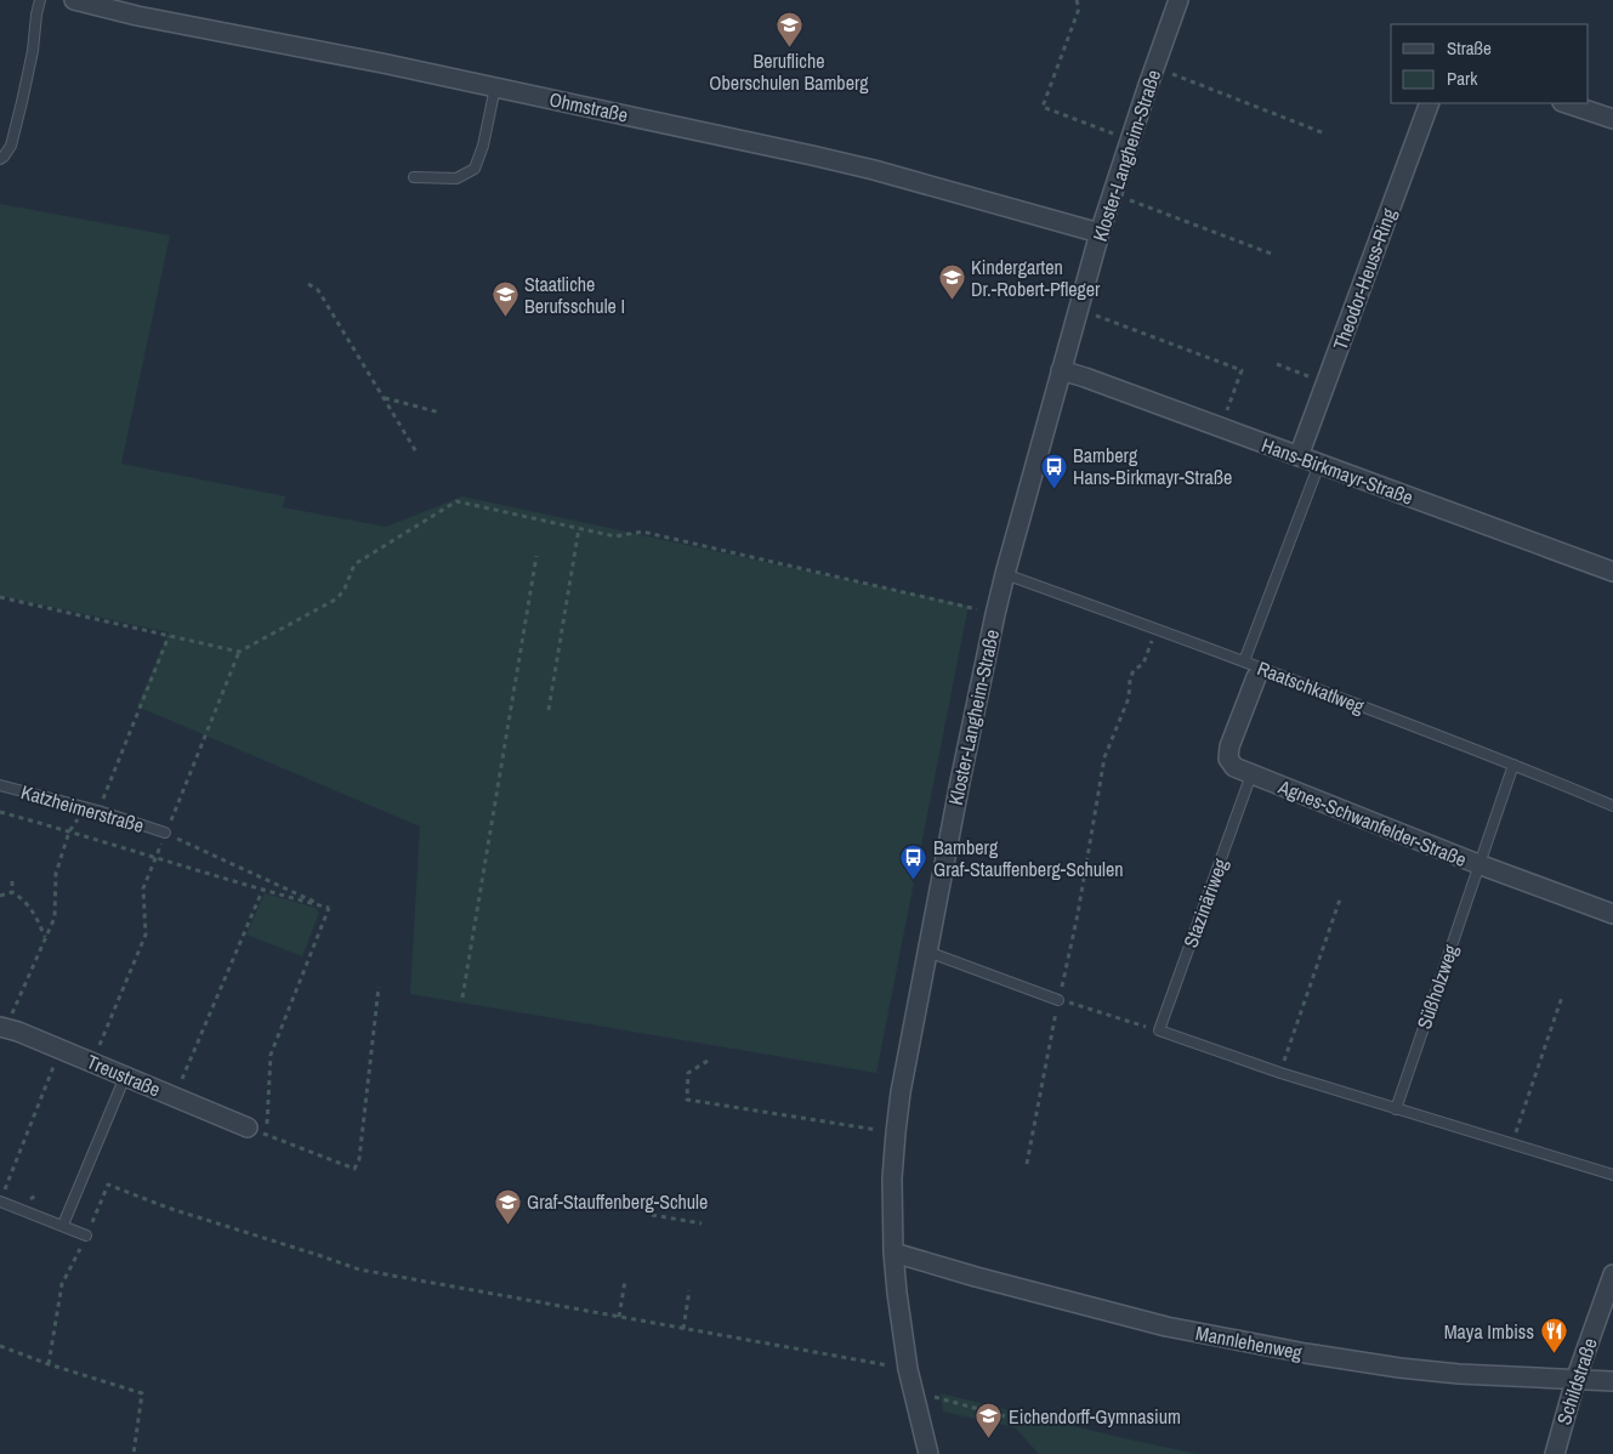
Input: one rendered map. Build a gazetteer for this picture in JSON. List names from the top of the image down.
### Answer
{
  "streets": {
    "street": [
      "Ohmstraße",
      "Kloster-Langheim-Straße",
      "Theodor-Heuss-Ring",
      "Hans-Birkmayr-Straße",
      "Agnes-Schwanfelder-Straße",
      "Treustraße",
      "Mannlehenweg",
      "Schildstraße"
    ],
    "lane": [
      "Raatschkatlweg",
      "Katzheimerstraße",
      "Stazinäriweg",
      "Süßholzweg"
    ]
  },
  "crossings": [
    ["Ohmstraße", "Kloster-Langheim-Straße"],
    ["Kloster-Langheim-Straße", "Hans-Birkmayr-Straße"],
    ["Kloster-Langheim-Straße", "Raatschkatlweg"],
    ["Kloster-Langheim-Straße", "Mannlehenweg"],
    ["Theodor-Heuss-Ring", "Hans-Birkmayr-Straße"],
    ["Raatschkatlweg", "Agnes-Schwanfelder-Straße"],
    ["Raatschkatlweg", "Süßholzweg"],
    ["Agnes-Schwanfelder-Straße", "Stazinäriweg"],
    ["Agnes-Schwanfelder-Straße", "Süßholzweg"],
    ["Mannlehenweg", "Schildstraße"]
  ],
  "places": {
    "school or university": [
      "Berufliche Oberschulen Bamberg",
      "Kindergarten Dr.-Robert-Pfleger",
      "Staatliche Berufsschule I",
      "Graf-Stauffenberg-Schule",
      "Eichendorff-Gymnasium"
    ],
    "bus stop": ["Bamberg Hans-Birkmayr-Straße", "Bamberg Graf-Stauffenberg-Schulen"],
    "restaurant": ["Maya Imbiss"]
  },
  "legend": ["Straße", "Park"]
}
